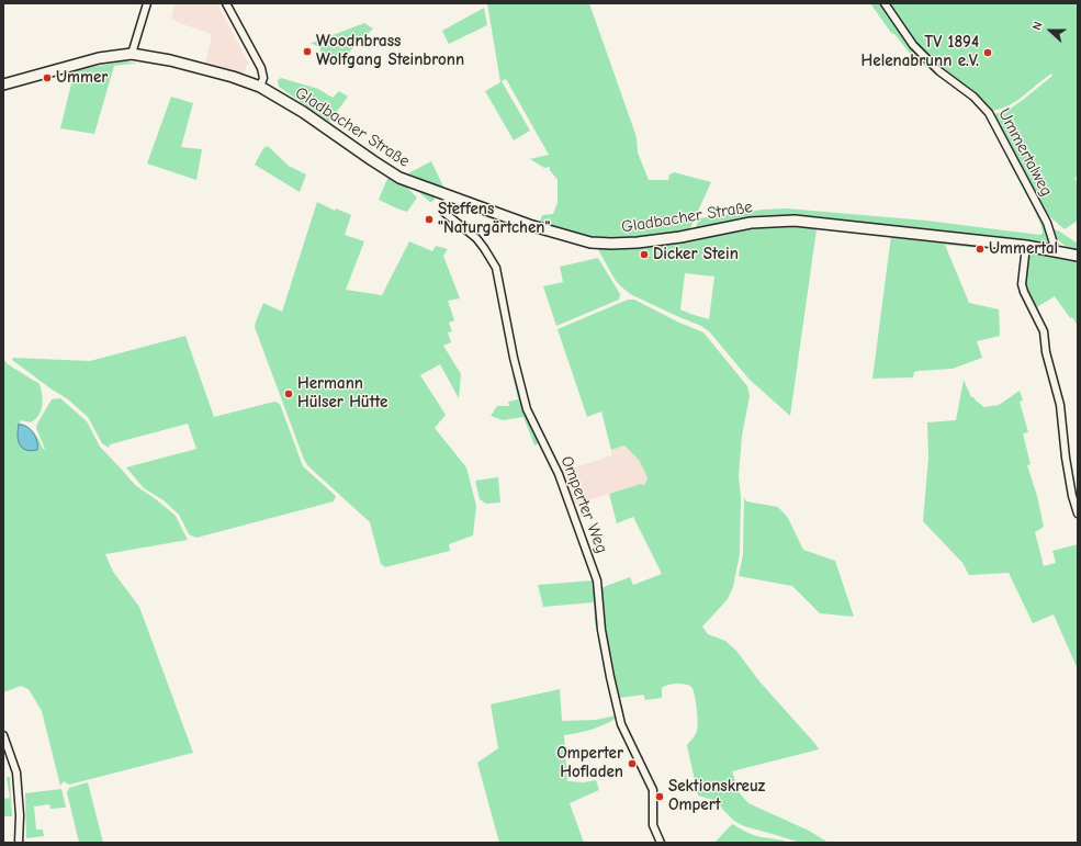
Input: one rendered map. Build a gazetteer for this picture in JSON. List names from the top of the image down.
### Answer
{
  "streets": {
    "main road": ["Gladbacher Straße"],
    "street": ["Ummertalweg", "Omperter Weg"]
  },
  "crossings": [
    ["Gladbacher Straße", "Ummertalweg"],
    ["Gladbacher Straße", "Omperter Weg"]
  ],
  "places": [
    "Woodnbrass Wolfgang Steinbronn",
    "TV 1894 Helenabrunn e.V.",
    "Ummer",
    "Steffens \"Naturgärtchen\"",
    "Ummertal",
    "Dicker Stein",
    "Hermann Hülser Hütte",
    "Omperter Hofladen",
    "Sektionskreuz Ompert"
  ],
  "north": "left"
}
